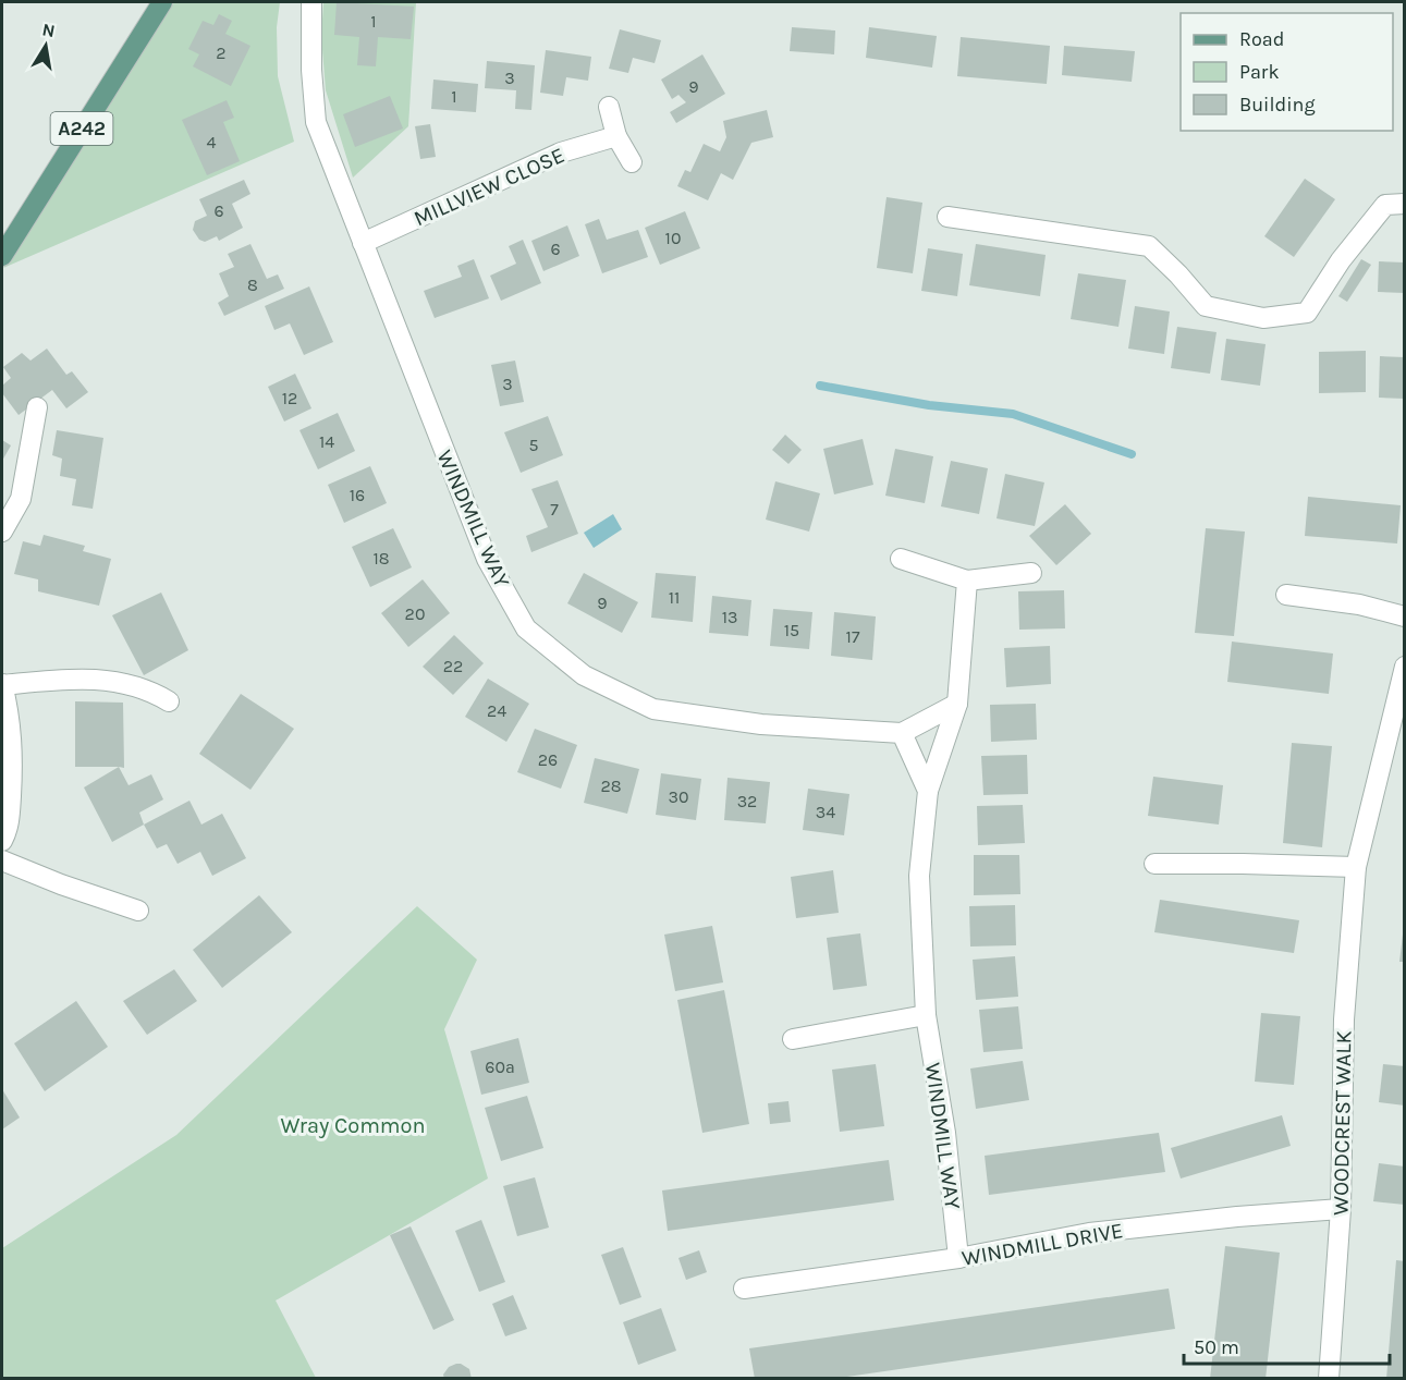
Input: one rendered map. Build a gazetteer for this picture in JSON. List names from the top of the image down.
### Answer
{
  "streets": {
    "main road": ["A242"],
    "street": [
      "MILLVIEW CLOSE",
      "WINDMILL WAY",
      "WOODCREST WALK",
      "WINDMILL DRIVE"
    ]
  },
  "crossings": [
    ["MILLVIEW CLOSE", "WINDMILL WAY"],
    ["WINDMILL WAY", "WINDMILL DRIVE"],
    ["WOODCREST WALK", "WINDMILL DRIVE"]
  ],
  "parks": ["Wray Common"],
  "house_numbers": [
    "1",
    "2",
    "3",
    "9",
    "1",
    "4",
    "6",
    "10",
    "6",
    "8",
    "3",
    "12",
    "14",
    "5",
    "16",
    "7",
    "18",
    "11",
    "9",
    "20",
    "13",
    "15",
    "17",
    "22",
    "24",
    "26",
    "28",
    "30",
    "32",
    "34",
    "60a"
  ],
  "legend": ["Road", "Park", "Building"],
  "scale_bar": "50 m",
  "north": "top"
}
